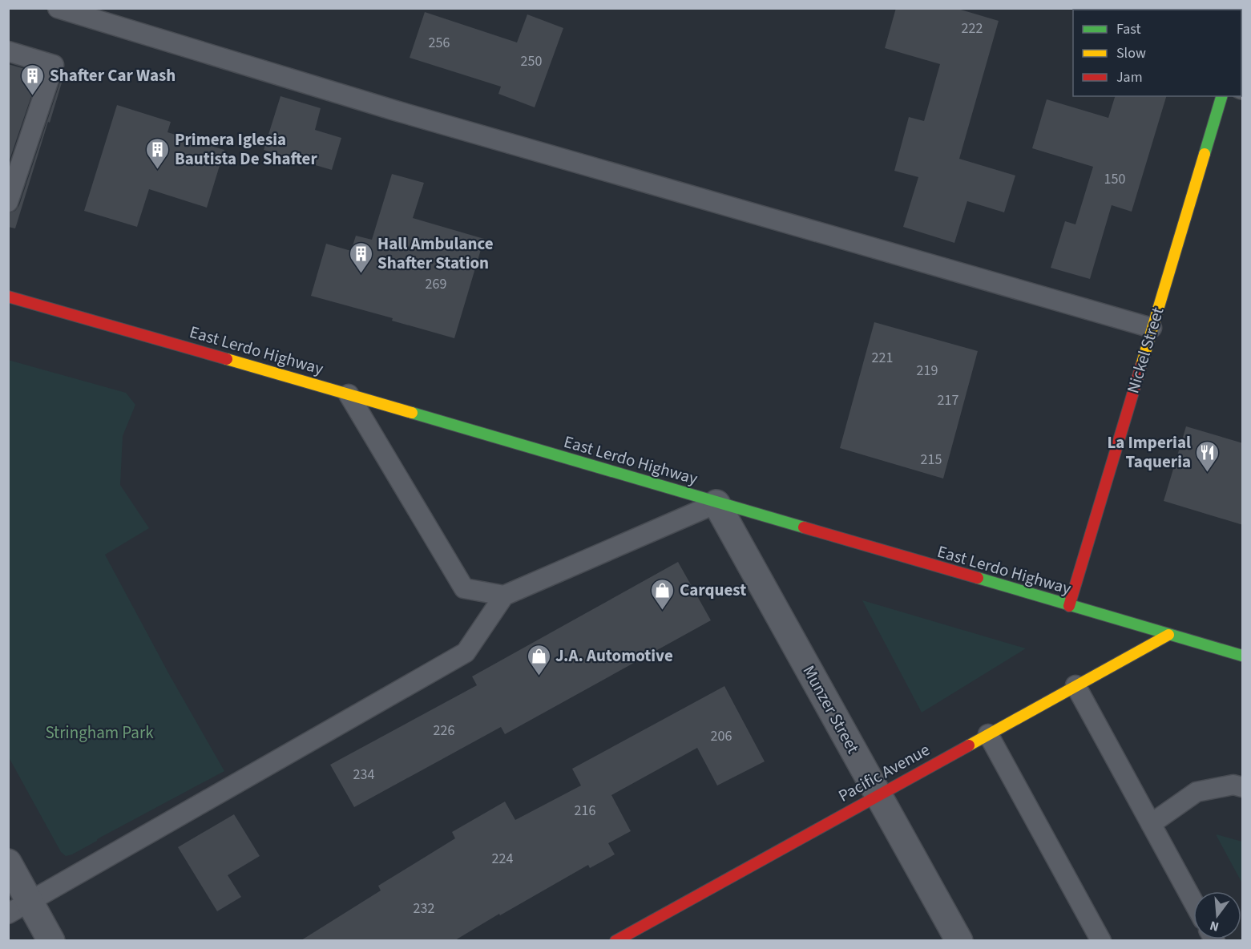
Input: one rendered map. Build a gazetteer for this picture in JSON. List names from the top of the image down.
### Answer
{
  "streets": {
    "main road": ["East Lerdo Highway", "Nickel Street", "Pacific Avenue"],
    "street": ["Munzer Street"]
  },
  "crossings": [
    ["East Lerdo Highway", "Nickel Street"],
    ["East Lerdo Highway", "Munzer Street"],
    ["East Lerdo Highway", "Pacific Avenue"],
    ["Munzer Street", "Pacific Avenue"]
  ],
  "parks": ["Stringham Park"],
  "places": {
    "building": ["Shafter Car Wash", "Primera Iglesia Bautista De Shafter", "Hall Ambulance Shafter Station"],
    "restaurant": ["La Imperial Taqueria"],
    "shop": ["Carquest", "J.A. Automotive"]
  },
  "house_numbers": [
    "222",
    "256",
    "250",
    "150",
    "269",
    "221",
    "219",
    "217",
    "215",
    "226",
    "206",
    "234",
    "216",
    "224",
    "232"
  ],
  "legend": ["Fast", "Slow", "Jam"],
  "north": "bottom"
}
